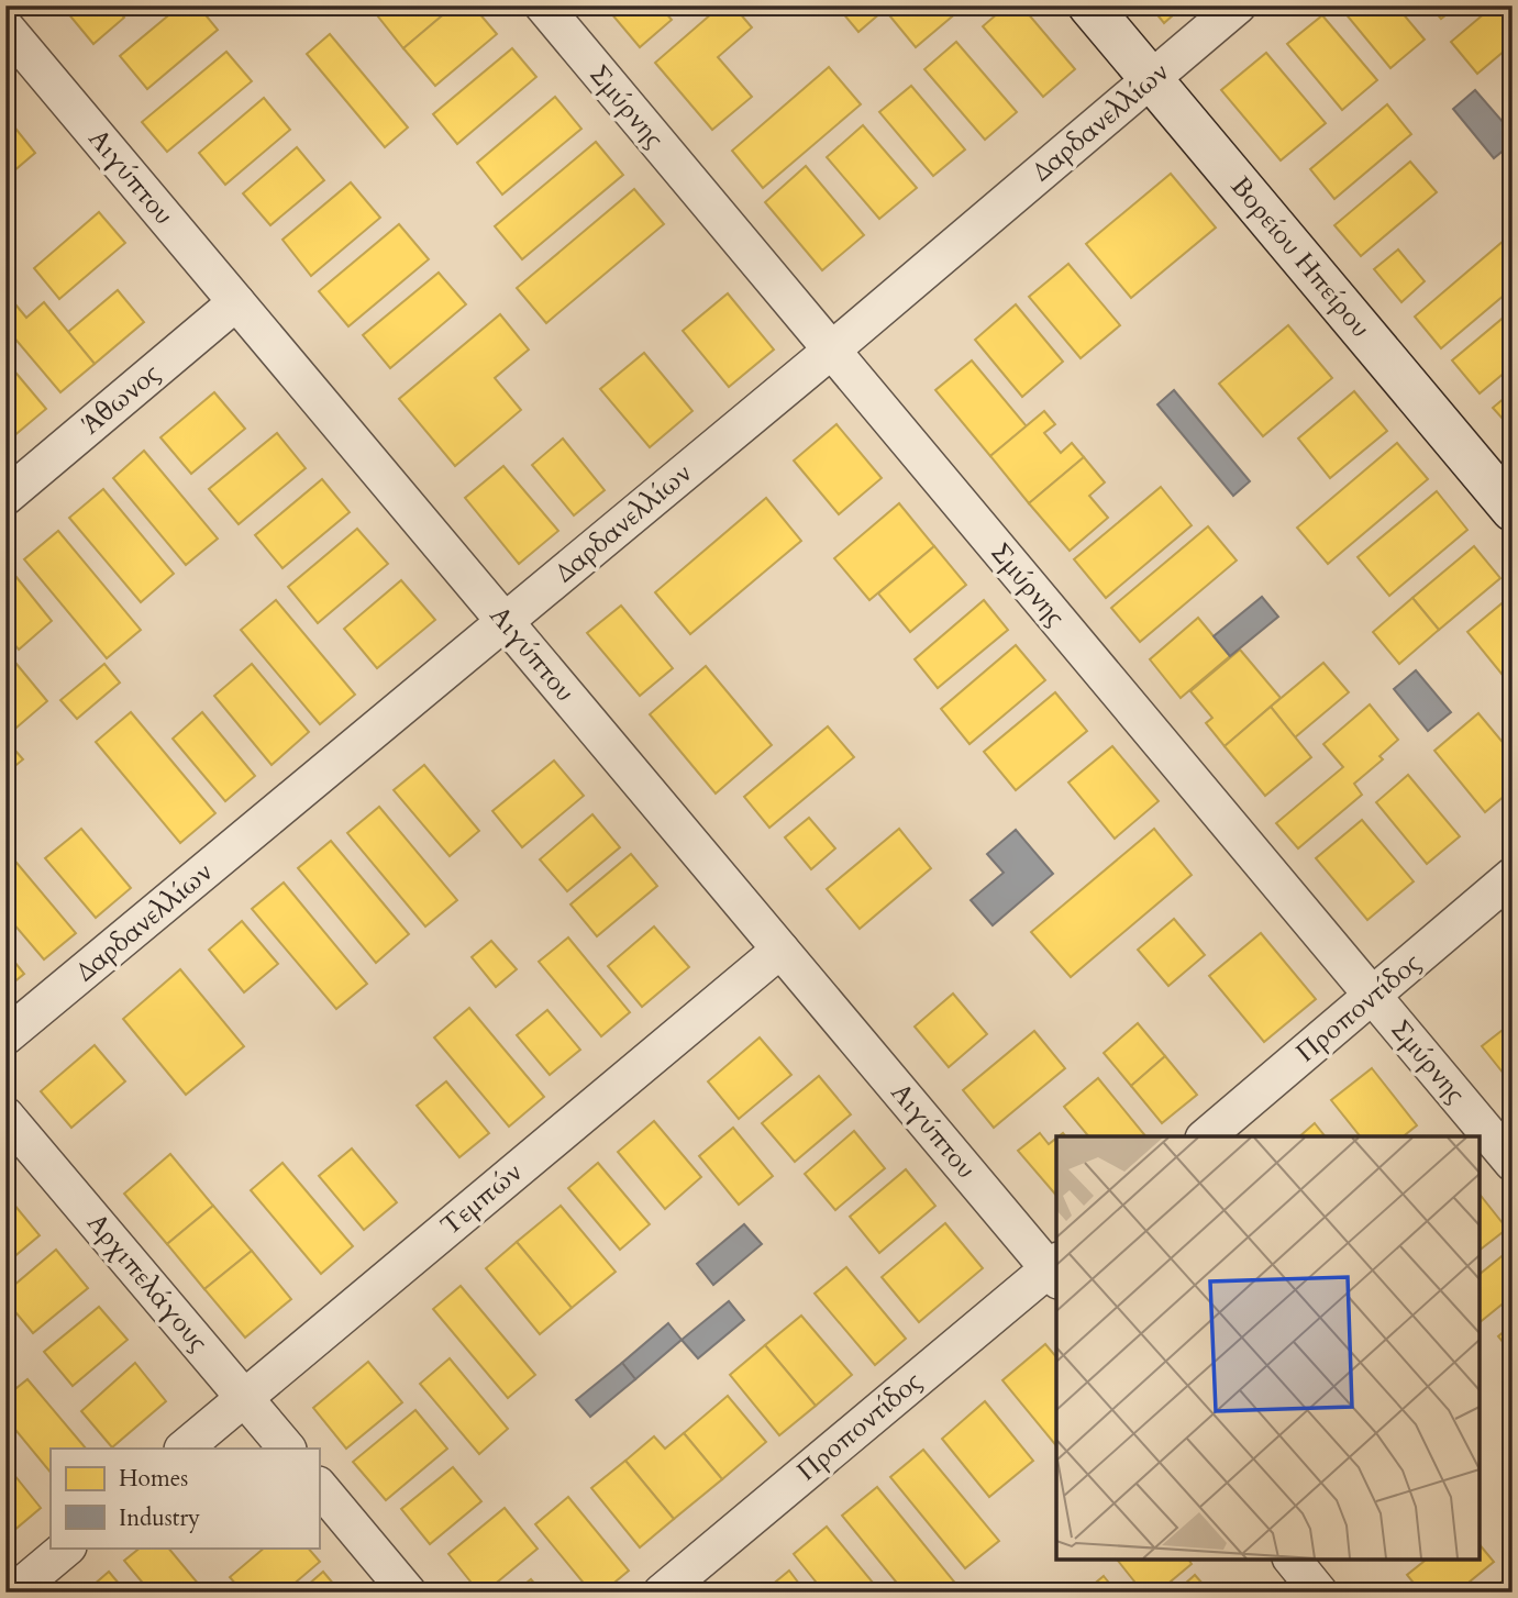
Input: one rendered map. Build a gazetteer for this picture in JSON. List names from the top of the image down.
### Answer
{
  "streets": {
    "street": [
      "Σμύρνης",
      "Δαρδανελλίων",
      "Αιγύπτου",
      "Βορείου Ηπείρου",
      "Άθωνος",
      "Προποντίδος",
      "Τεμπών",
      "Αρχιπελάγους"
    ]
  },
  "crossings": [
    ["Σμύρνης", "Δαρδανελλίων"],
    ["Σμύρνης", "Προποντίδος"],
    ["Δαρδανελλίων", "Αιγύπτου"],
    ["Δαρδανελλίων", "Βορείου Ηπείρου"],
    ["Αιγύπτου", "Άθωνος"],
    ["Αιγύπτου", "Προποντίδος"],
    ["Αιγύπτου", "Τεμπών"],
    ["Τεμπών", "Αρχιπελάγους"]
  ],
  "legend": ["Homes", "Industry"]
}
